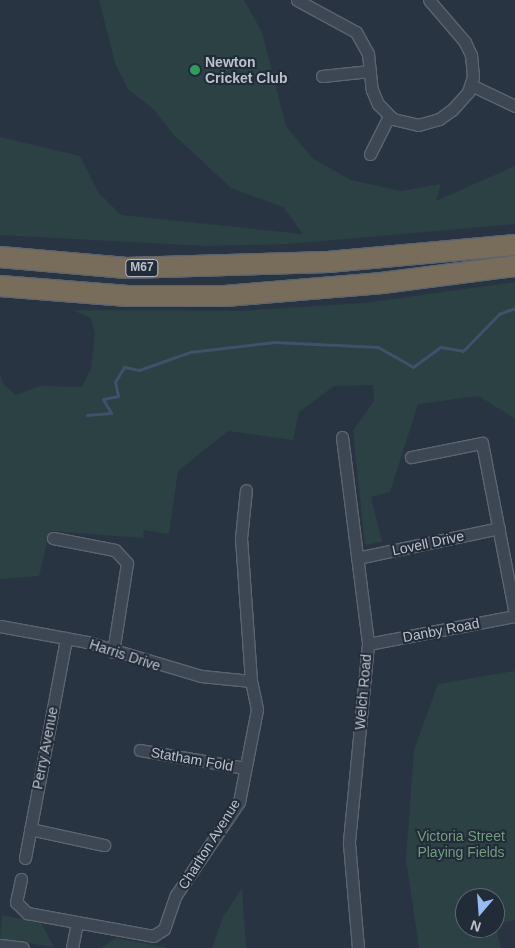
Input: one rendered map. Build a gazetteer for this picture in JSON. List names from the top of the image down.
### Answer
{
  "streets": {
    "highway": ["M67"],
    "street": [
      "Lovell Drive",
      "Danby Road",
      "Harris Drive",
      "Welch Road",
      "Perry Avenue",
      "Statham Fold",
      "Charlton Avenue"
    ]
  },
  "crossings": [
    ["Lovell Drive", "Welch Road"],
    ["Danby Road", "Welch Road"],
    ["Harris Drive", "Perry Avenue"],
    ["Harris Drive", "Charlton Avenue"],
    ["Statham Fold", "Charlton Avenue"]
  ],
  "parks": ["Victoria Street Playing Fields"],
  "places": ["Newton Cricket Club"],
  "north": "bottom"
}
